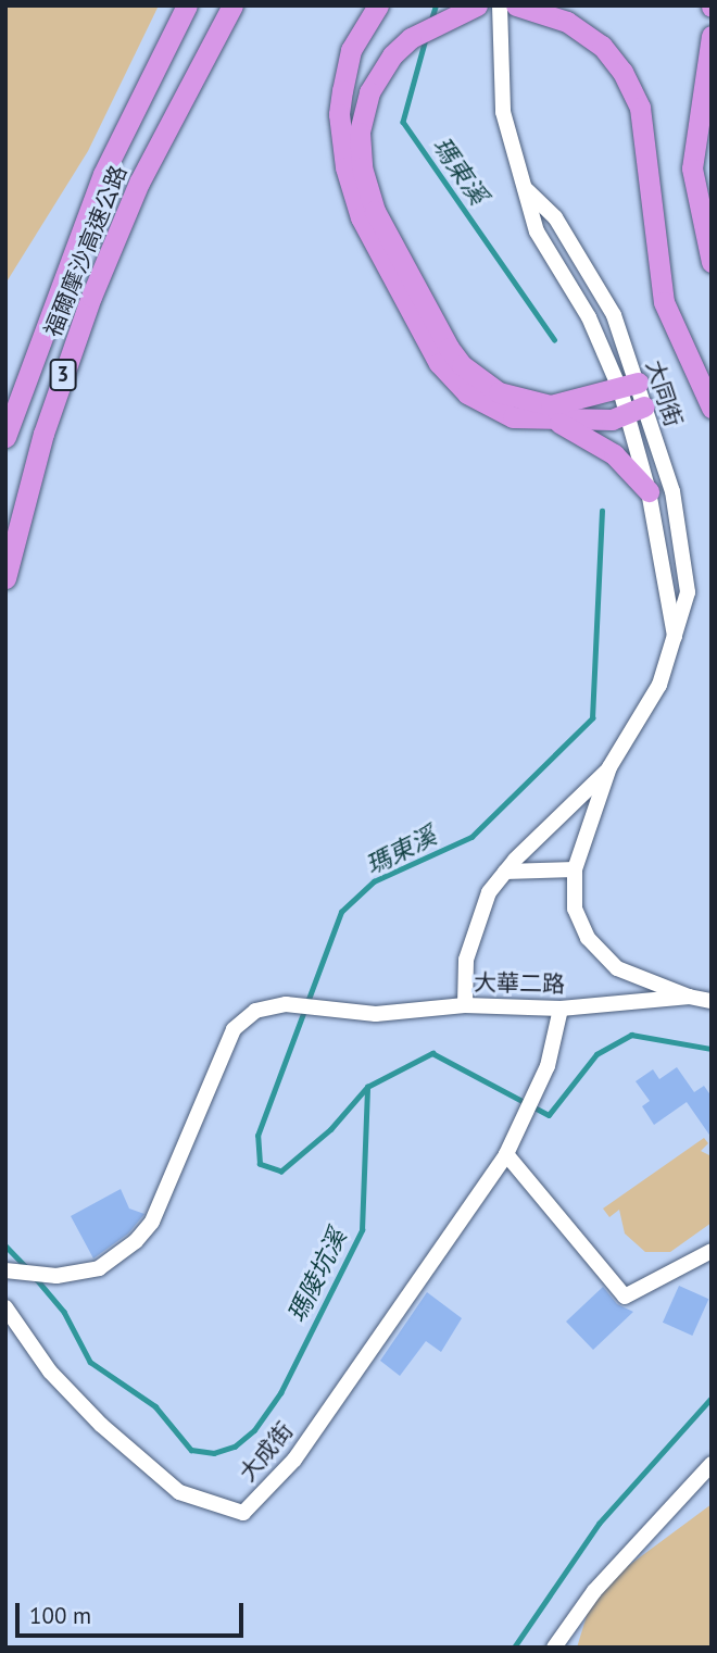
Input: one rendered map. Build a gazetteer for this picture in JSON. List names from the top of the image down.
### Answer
{
  "streets": {
    "highway": ["福爾摩沙高速公路", "3"],
    "street": ["大同街", "大華二路", "大成街"]
  },
  "crossings": [
    ["大華二路", "大成街"]
  ],
  "water": ["瑪東溪", "瑪陵坑溪"],
  "scale_bar": "100 m"
}
